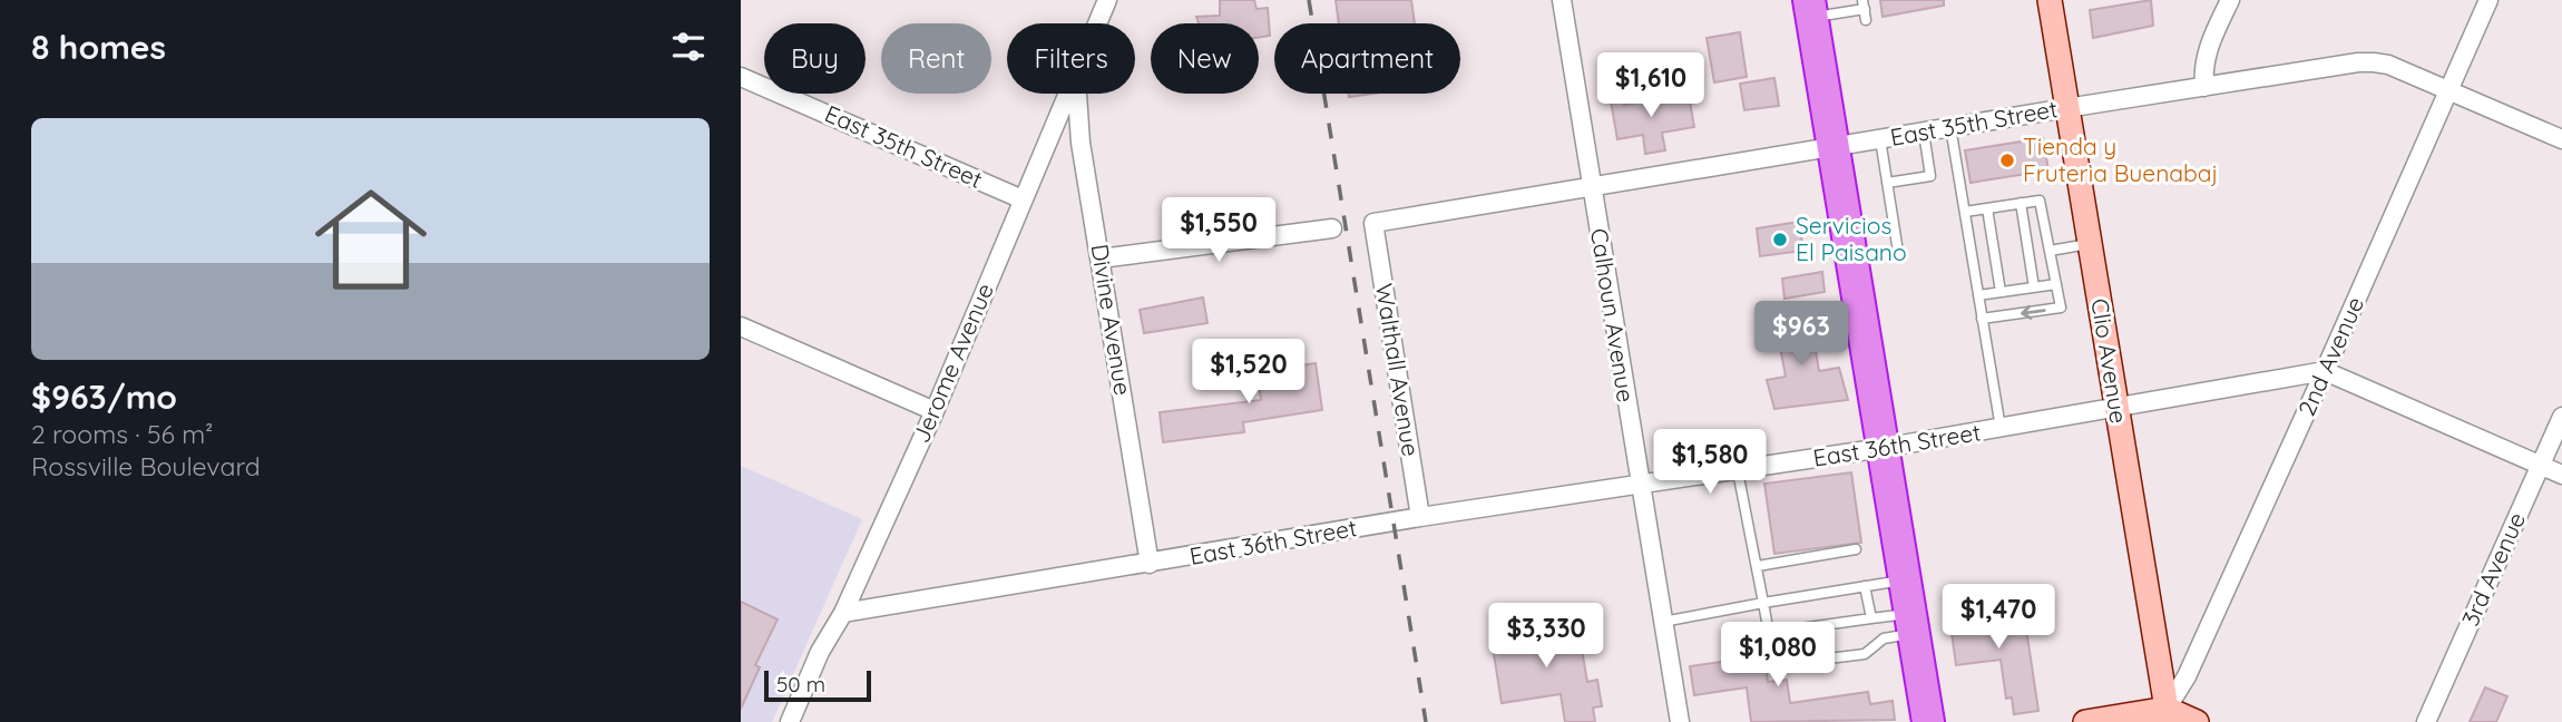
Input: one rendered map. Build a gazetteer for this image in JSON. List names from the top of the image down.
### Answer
{
  "streets": {
    "street": [
      "East 35th Street",
      "Calhoun Avenue",
      "Divine Avenue",
      "2nd Avenue",
      "Clio Avenue",
      "Jerome Avenue",
      "Walthall Avenue",
      "East 36th Street",
      "3rd Avenue"
    ]
  },
  "crossings": [
    ["East 35th Street", "Calhoun Avenue"],
    ["East 35th Street", "2nd Avenue"],
    ["East 35th Street", "Clio Avenue"],
    ["East 35th Street", "Jerome Avenue"],
    ["East 35th Street", "Walthall Avenue"],
    ["Calhoun Avenue", "East 36th Street"],
    ["Divine Avenue", "East 36th Street"],
    ["2nd Avenue", "Clio Avenue"],
    ["2nd Avenue", "East 36th Street"],
    ["Clio Avenue", "East 36th Street"],
    ["Jerome Avenue", "East 36th Street"],
    ["Walthall Avenue", "East 36th Street"]
  ],
  "places": ["Tienda y Fruteria Buenabaj", "Servicios El Paisano"],
  "scale_bar": "50 m",
  "page": {
    "heading": "8 homes",
    "chip": [
      "Buy",
      "Rent",
      "Filters",
      "New",
      "Apartment"
    ],
    "price": [
      "$1,610",
      "$1,550",
      "$963",
      "$1,520",
      "$1,580",
      "$1,470",
      "$3,330",
      "$1,080"
    ],
    "list": [
      {
        "name": "$963/mo",
        "note": "2 rooms · 56 m² · Rossville Boulevard"
      }
    ],
    "scale": "50 m"
  }
}
